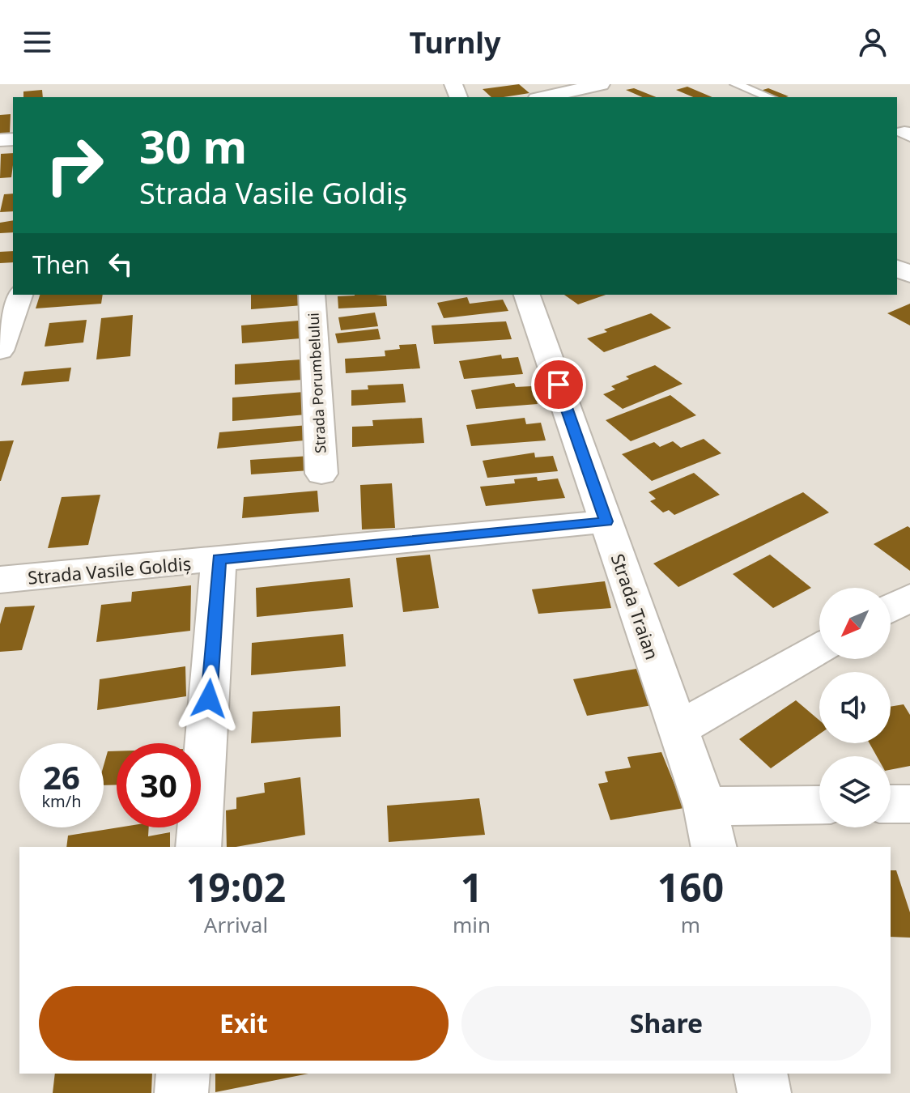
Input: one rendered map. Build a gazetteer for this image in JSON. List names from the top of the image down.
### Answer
{
  "streets": {
    "street": ["Strada Porumbelului", "Strada Vasile Goldiș", "Strada Traian"]
  },
  "crossings": [
    ["Strada Vasile Goldiș", "Strada Traian"]
  ],
  "north": "bottom left",
  "page": {
    "header": "Turnly",
    "turn": ["30 m", "Strada Vasile Goldiș"],
    "then": "Then",
    "speed": "26 km/h",
    "limit": "30",
    "eta": [
      "19:02",
      "Arrival",
      "1",
      "min",
      "160",
      "m"
    ],
    "buttons": ["Exit", "Share"]
  }
}
